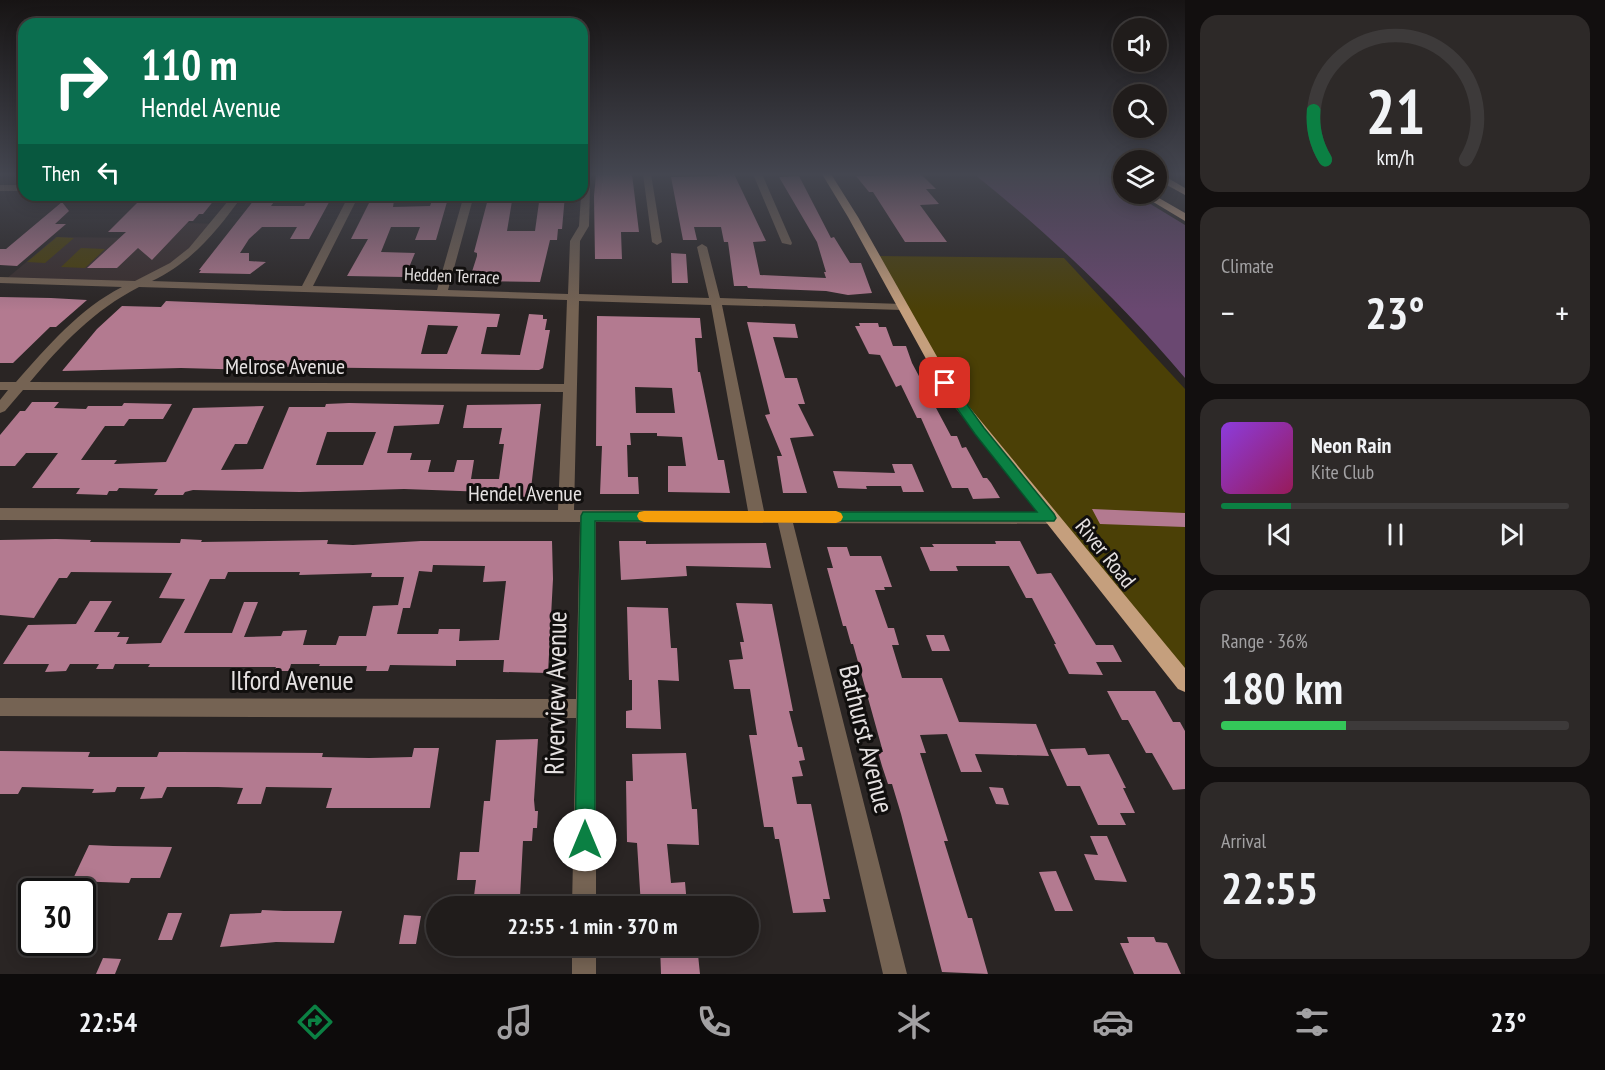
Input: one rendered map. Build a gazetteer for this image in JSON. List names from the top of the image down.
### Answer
{
  "streets": {
    "main road": ["River Road"],
    "street": [
      "Hedden Terrace",
      "Melrose Avenue",
      "Hendel Avenue",
      "Ilford Avenue",
      "Riverview Avenue",
      "Bathurst Avenue"
    ]
  },
  "crossings": [
    ["Hedden Terrace", "River Road"],
    ["Hendel Avenue", "River Road"],
    ["Hendel Avenue", "Riverview Avenue"],
    ["Hendel Avenue", "Bathurst Avenue"],
    ["Ilford Avenue", "Riverview Avenue"]
  ],
  "page": {
    "turn": ["110 m", "Hendel Avenue"],
    "then": "Then",
    "tile": [
      "Climate",
      ["Range · 36%", "180 km"],
      ["Arrival", "22:55"]
    ],
    "heat": ["−", "23°", "+"],
    "song": ["Neon Rain", "Kite Club"],
    "limit": "30",
    "trip": "22:55 · 1 min · 370 m",
    "tabs": ["22:54", "23°"],
    "gauge": ["21", "km/h"]
  }
}
